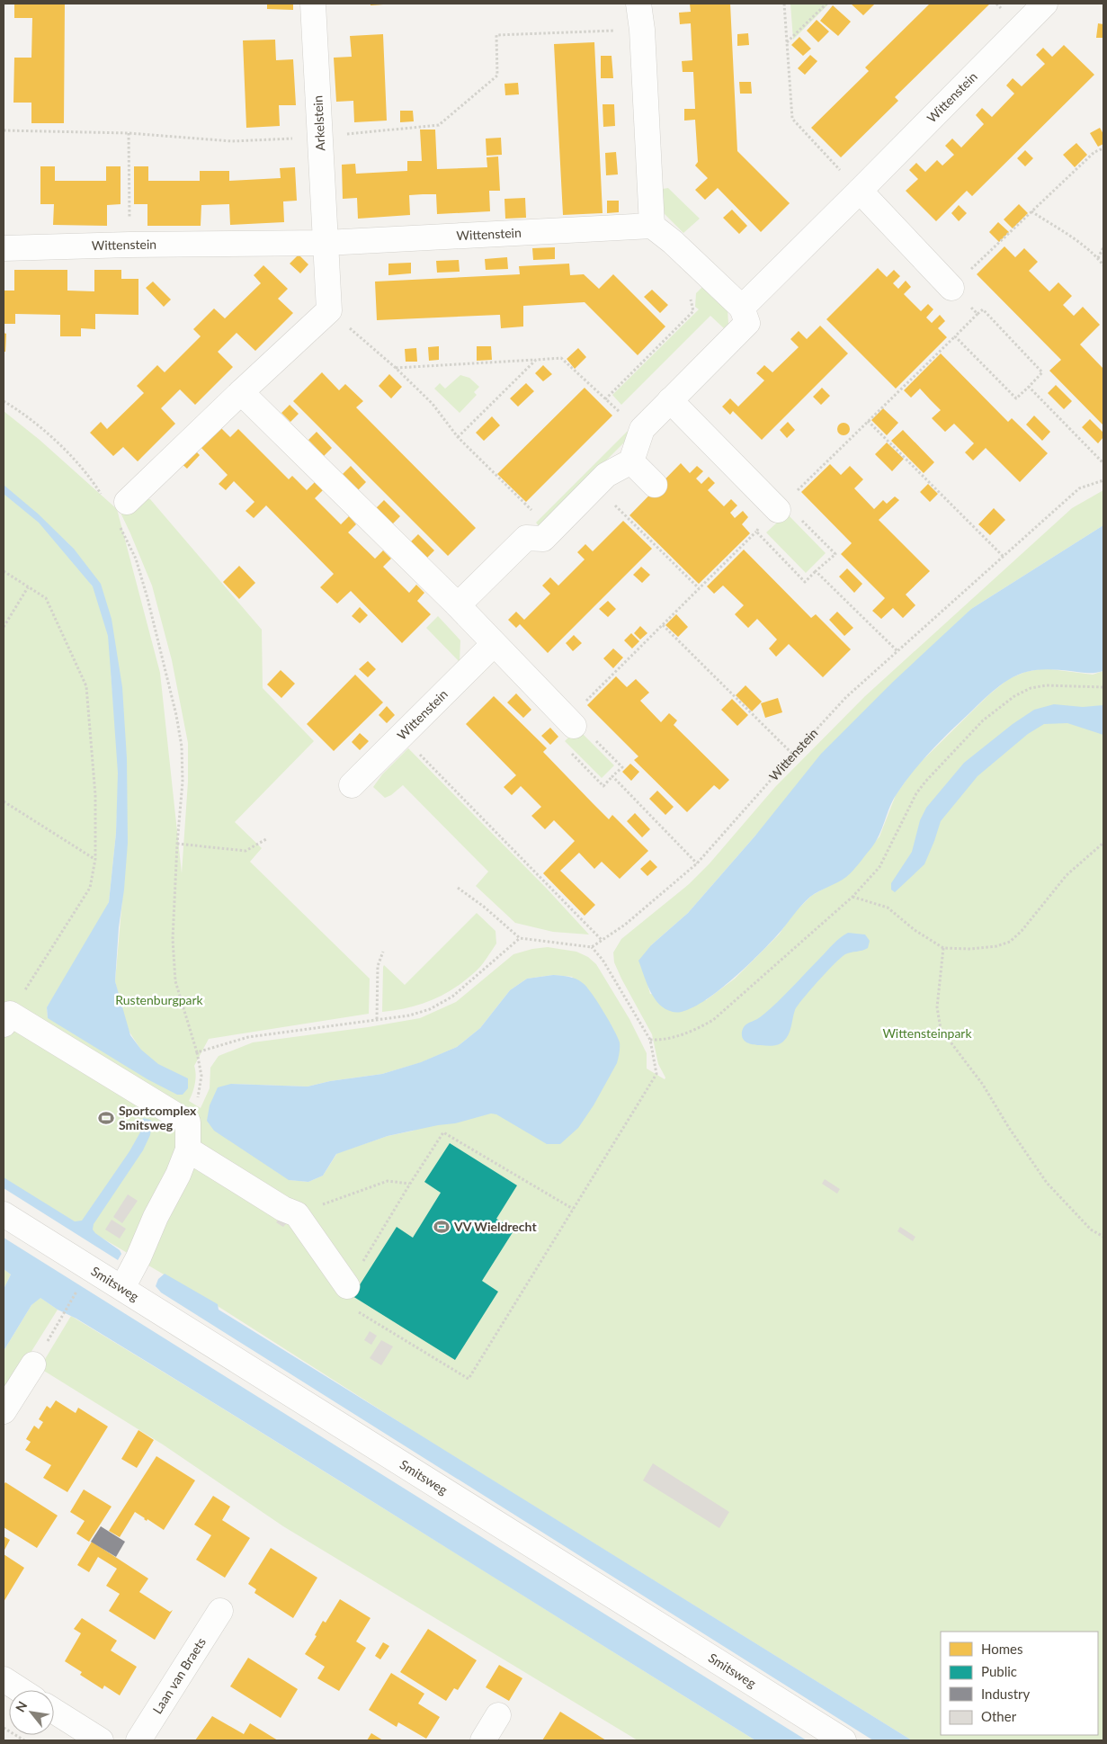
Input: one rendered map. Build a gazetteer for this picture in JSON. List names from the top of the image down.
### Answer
{
  "streets": {
    "street": [
      "Wittenstein",
      "Arkelstein",
      "Smitsweg",
      "Laan van Braets"
    ]
  },
  "crossings": [
    ["Wittenstein", "Arkelstein"]
  ],
  "parks": ["Rustenburgpark", "Wittensteinpark"],
  "places": {
    "sports": ["Sportcomplex Smitsweg", "VV Wieldrecht"]
  },
  "legend": [
    "Homes",
    "Public",
    "Industry",
    "Other"
  ],
  "north": "top left"
}
